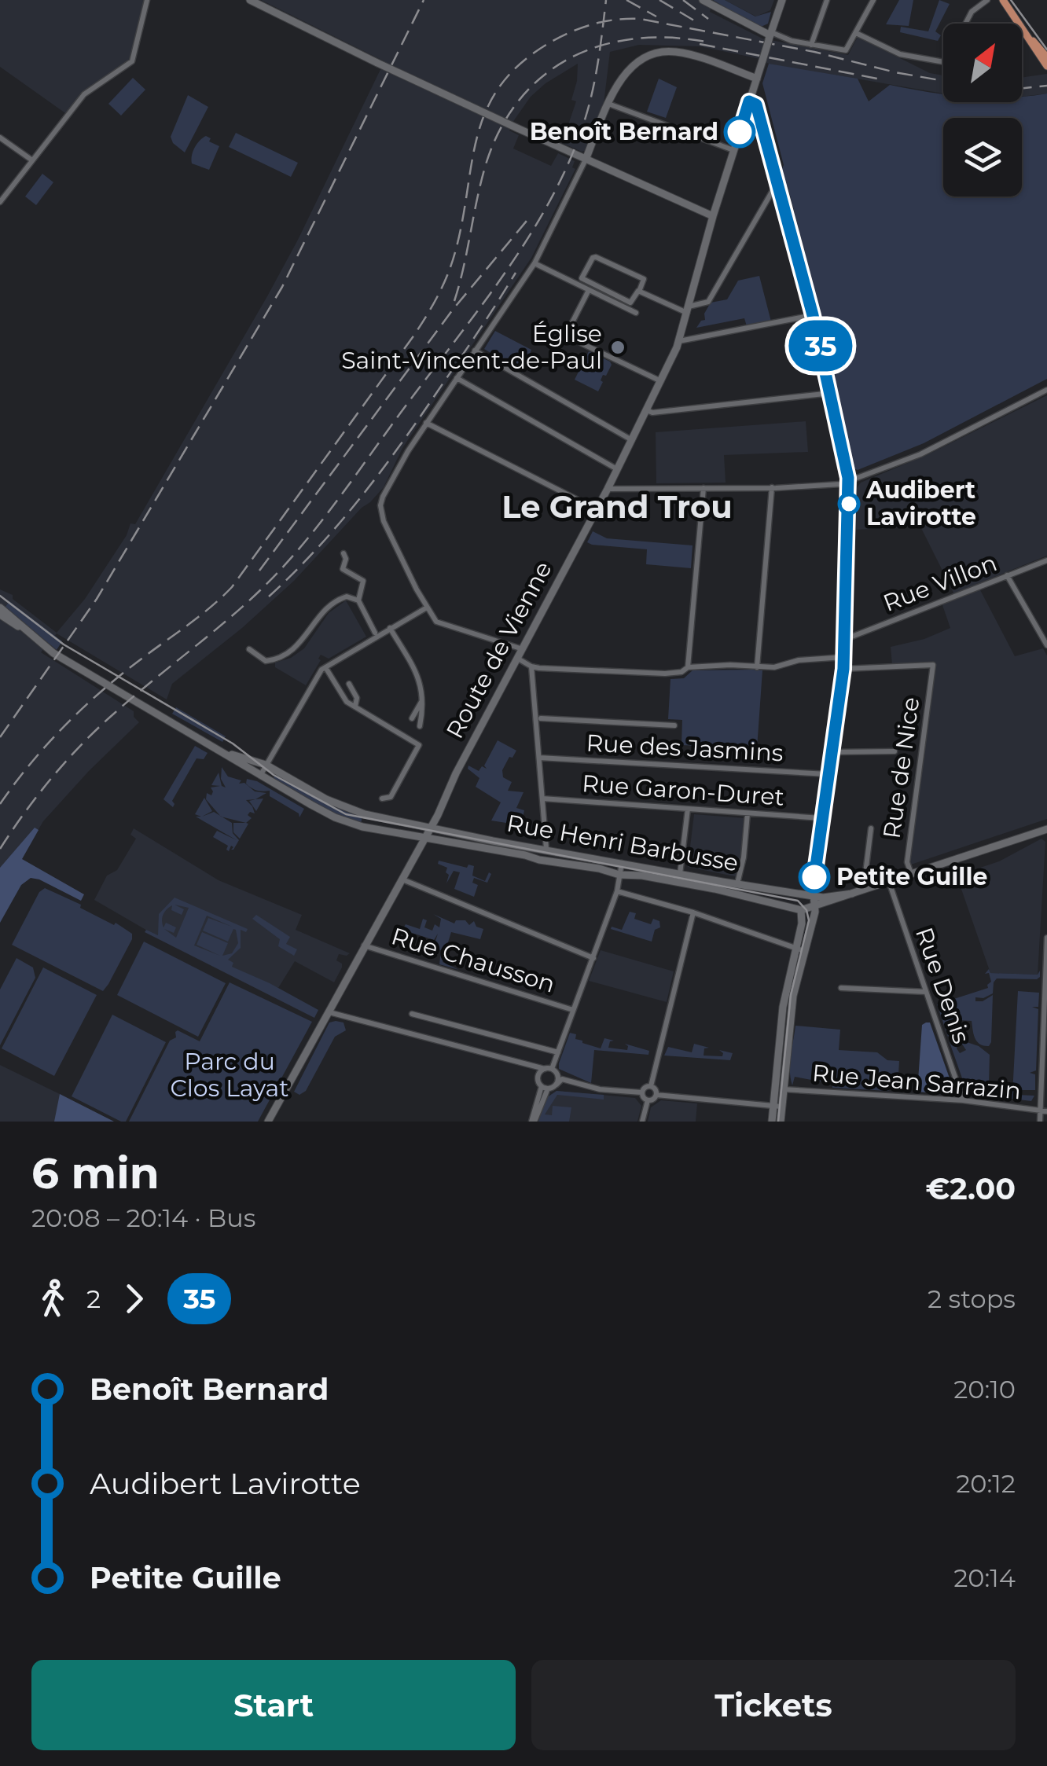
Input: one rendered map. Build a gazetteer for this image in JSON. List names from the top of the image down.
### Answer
{
  "streets": {
    "street": [
      "Rue Villon",
      "Route de Vienne",
      "Rue des Jasmins",
      "Rue de Nice",
      "Rue Garon-Duret",
      "Rue Henri Barbusse",
      "Rue Chausson",
      "Rue Denis",
      "Rue Jean Sarrazin"
    ]
  },
  "crossings": [
    ["Route de Vienne", "Rue Henri Barbusse"],
    ["Route de Vienne", "Rue Chausson"],
    ["Rue Denis", "Rue Jean Sarrazin"]
  ],
  "districts": ["Le Grand Trou"],
  "parks": ["Parc du Clos Layat"],
  "places": [
    "Benoît Bernard",
    "Église Saint-Vincent-de-Paul",
    "Audibert Lavirotte",
    "Petite Guille"
  ],
  "lines": ["bus line 35"],
  "north": "top right",
  "page": {
    "on_map": "35",
    "heading": ["6 min", "20:08 – 20:14 · Bus", "€2.00"],
    "legs": ["2", "35", "2 stops"],
    "list": [
      {
        "name": "Benoît Bernard",
        "value": "20:10"
      },
      {
        "name": "Audibert Lavirotte",
        "value": "20:12"
      },
      {
        "name": "Petite Guille",
        "value": "20:14"
      }
    ],
    "buttons": ["Start", "Tickets"]
  }
}
